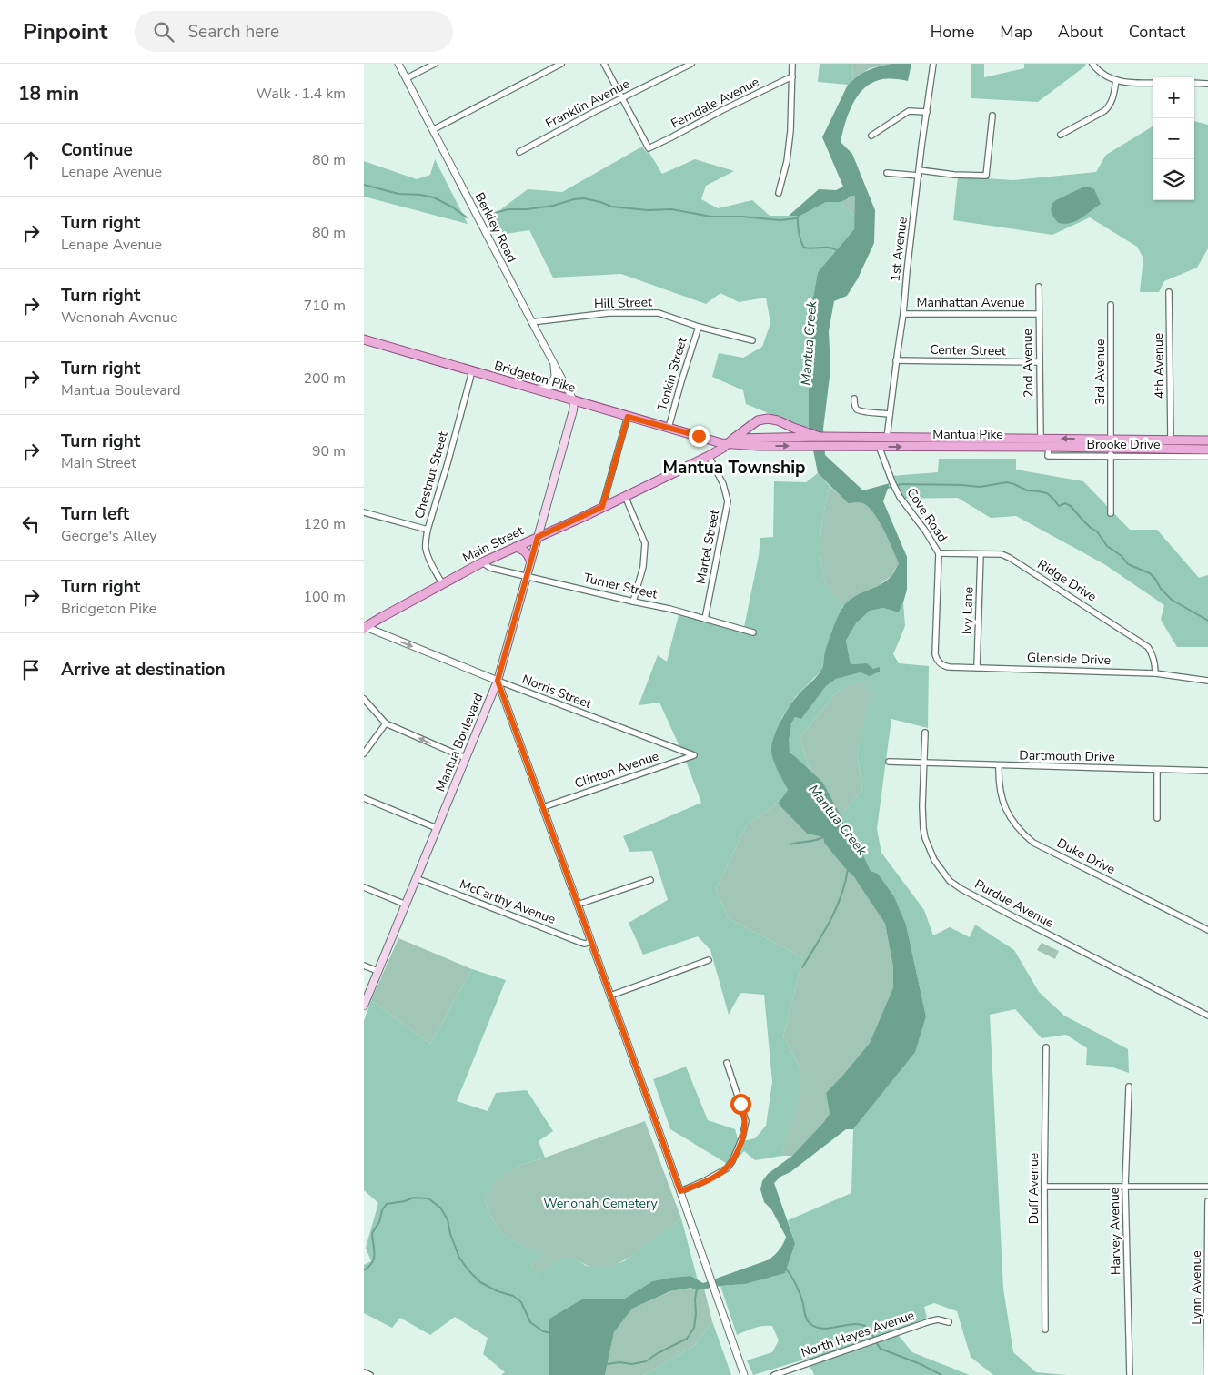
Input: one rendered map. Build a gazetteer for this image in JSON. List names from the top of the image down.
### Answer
{
  "streets": {
    "main road": [
      "Bridgeton Pike",
      "Mantua Pike",
      "Main Street",
      "Mantua Boulevard"
    ],
    "street": [
      "Ferndale Avenue",
      "Franklin Avenue",
      "Berkley Road",
      "1st Avenue",
      "Manhattan Avenue",
      "Hill Street",
      "Center Street",
      "2nd Avenue",
      "4th Avenue",
      "3rd Avenue",
      "Tonkin Street",
      "Brooke Drive",
      "Chestnut Street",
      "Cove Road",
      "Martel Street",
      "Ridge Drive",
      "Turner Street",
      "Ivy Lane",
      "Glenside Drive",
      "Norris Street",
      "Dartmouth Drive",
      "Clinton Avenue",
      "Duke Drive",
      "McCarthy Avenue",
      "Purdue Avenue",
      "Duff Avenue",
      "Harvey Avenue",
      "Lynn Avenue",
      "North Hayes Avenue"
    ]
  },
  "crossings": [
    ["Ferndale Avenue", "Franklin Avenue"],
    ["Berkley Road", "Hill Street"],
    ["Berkley Road", "Bridgeton Pike"],
    ["Berkley Road", "Mantua Boulevard"],
    ["1st Avenue", "Manhattan Avenue"],
    ["1st Avenue", "Center Street"],
    ["1st Avenue", "Mantua Pike"],
    ["Manhattan Avenue", "2nd Avenue"],
    ["Hill Street", "Tonkin Street"],
    ["Center Street", "2nd Avenue"],
    ["2nd Avenue", "Mantua Pike"],
    ["4th Avenue", "Mantua Pike"],
    ["3rd Avenue", "Mantua Pike"],
    ["3rd Avenue", "Brooke Drive"],
    ["Tonkin Street", "Bridgeton Pike"],
    ["Bridgeton Pike", "Mantua Pike"],
    ["Bridgeton Pike", "Chestnut Street"],
    ["Bridgeton Pike", "Main Street"],
    ["Bridgeton Pike", "Mantua Boulevard"],
    ["Mantua Pike", "Brooke Drive"],
    ["Mantua Pike", "Cove Road"],
    ["Mantua Pike", "Main Street"],
    ["Chestnut Street", "Main Street"],
    ["Cove Road", "Ridge Drive"],
    ["Cove Road", "Glenside Drive"],
    ["Main Street", "Martel Street"],
    ["Main Street", "Turner Street"],
    ["Main Street", "Norris Street"],
    ["Main Street", "Mantua Boulevard"],
    ["Martel Street", "Turner Street"],
    ["Ridge Drive", "Ivy Lane"],
    ["Ridge Drive", "Glenside Drive"],
    ["Turner Street", "Mantua Boulevard"],
    ["Ivy Lane", "Glenside Drive"],
    ["Norris Street", "Mantua Boulevard"],
    ["Norris Street", "Clinton Avenue"],
    ["Mantua Boulevard", "McCarthy Avenue"],
    ["Dartmouth Drive", "Duke Drive"],
    ["Dartmouth Drive", "Purdue Avenue"]
  ],
  "one_way": ["Norris Street"],
  "districts": ["Mantua Township"],
  "water": ["Mantua Creek"],
  "parks": ["Wenonah Cemetery"],
  "page": {
    "header": "Pinpoint",
    "search": "Search here",
    "nav": [
      "Home",
      "Map",
      "About",
      "Contact"
    ],
    "heading": ["18 min", "Walk · 1.4 km"],
    "map_buttons": ["+", "−"],
    "list": [
      ["Continue", "Lenape Avenue", "80 m"],
      ["Turn right", "Lenape Avenue", "80 m"],
      ["Turn right", "Wenonah Avenue", "710 m"],
      ["Turn right", "Mantua Boulevard", "200 m"],
      ["Turn right", "Main Street", "90 m"],
      ["Turn left", "George's Alley", "120 m"],
      ["Turn right", "Bridgeton Pike", "100 m"],
      "Arrive at destination"
    ]
  }
}
